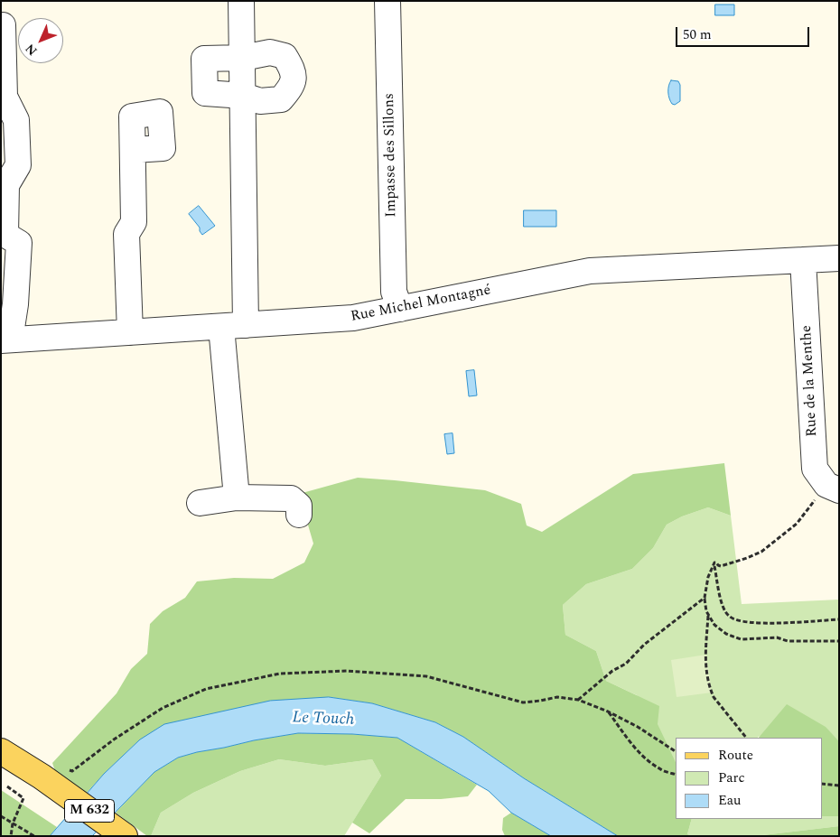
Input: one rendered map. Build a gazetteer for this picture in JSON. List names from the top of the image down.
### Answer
{
  "streets": {
    "main road": ["M 632"],
    "street": ["Impasse des Sillons", "Rue Michel Montagné", "Rue de la Menthe"]
  },
  "crossings": [
    ["Impasse des Sillons", "Rue Michel Montagné"],
    ["Rue Michel Montagné", "Rue de la Menthe"]
  ],
  "water": ["Le Touch"],
  "legend": ["Route", "Parc", "Eau"],
  "scale_bar": "50 m",
  "north": "bottom left"
}
